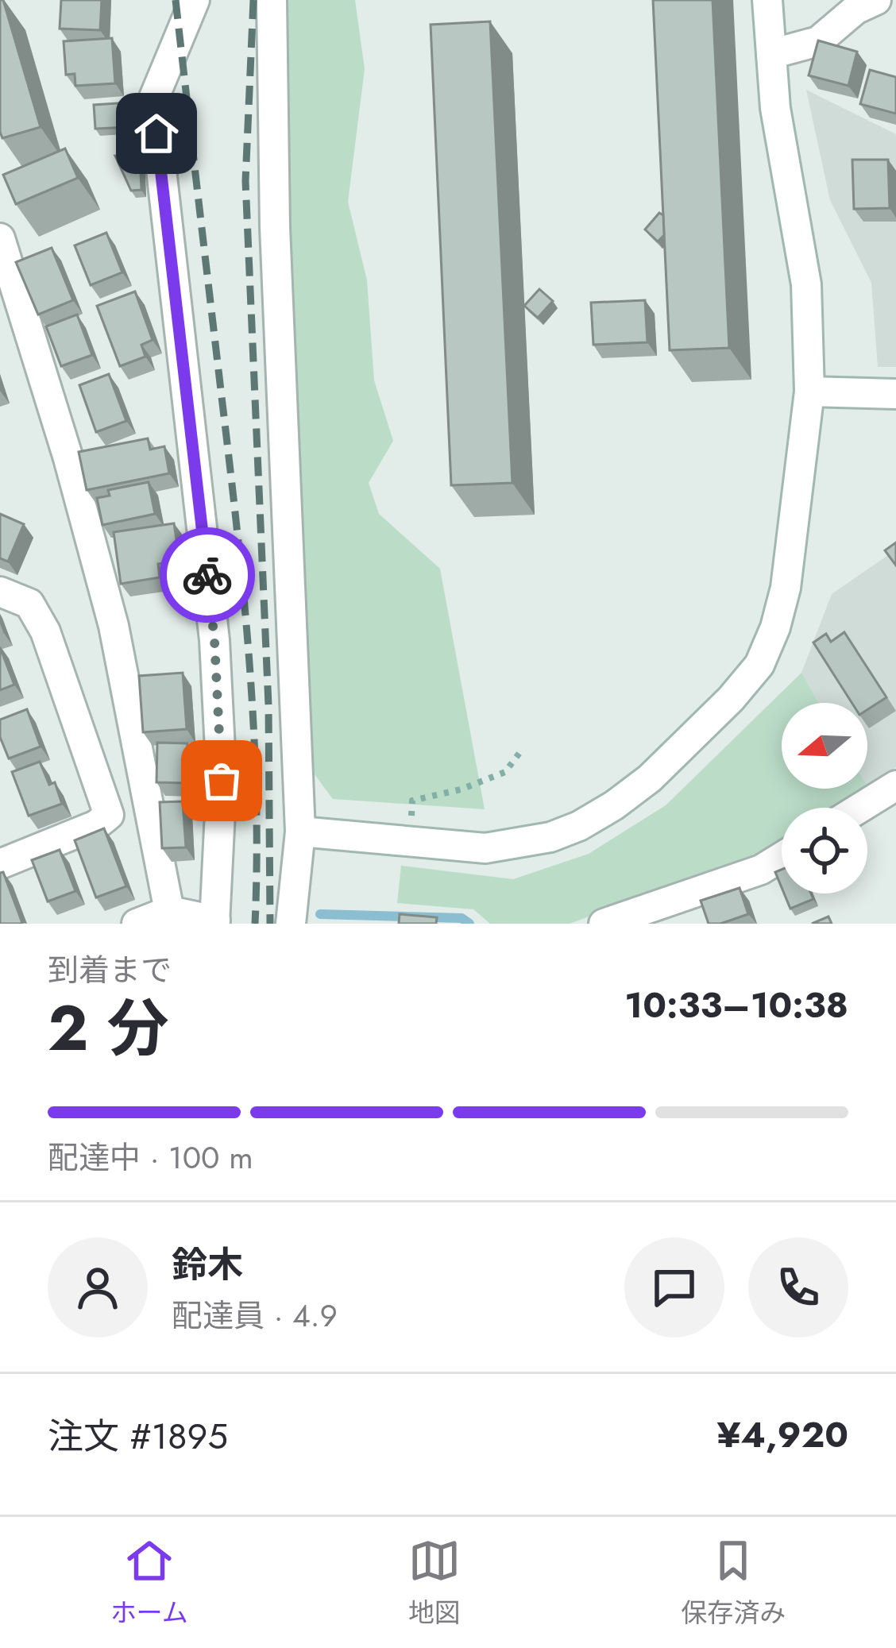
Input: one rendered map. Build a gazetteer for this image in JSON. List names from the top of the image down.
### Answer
{
  "north": "left",
  "page": {
    "heading": ["2 分", "到着まで", "10:33–10:38"],
    "panel": [
      "鈴木",
      "配達員 · 4.9",
      "注文 #1895",
      "¥4,920"
    ],
    "bar": "配達中 · 100 m",
    "tabs": ["ホーム", "地図", "保存済み"]
  }
}
